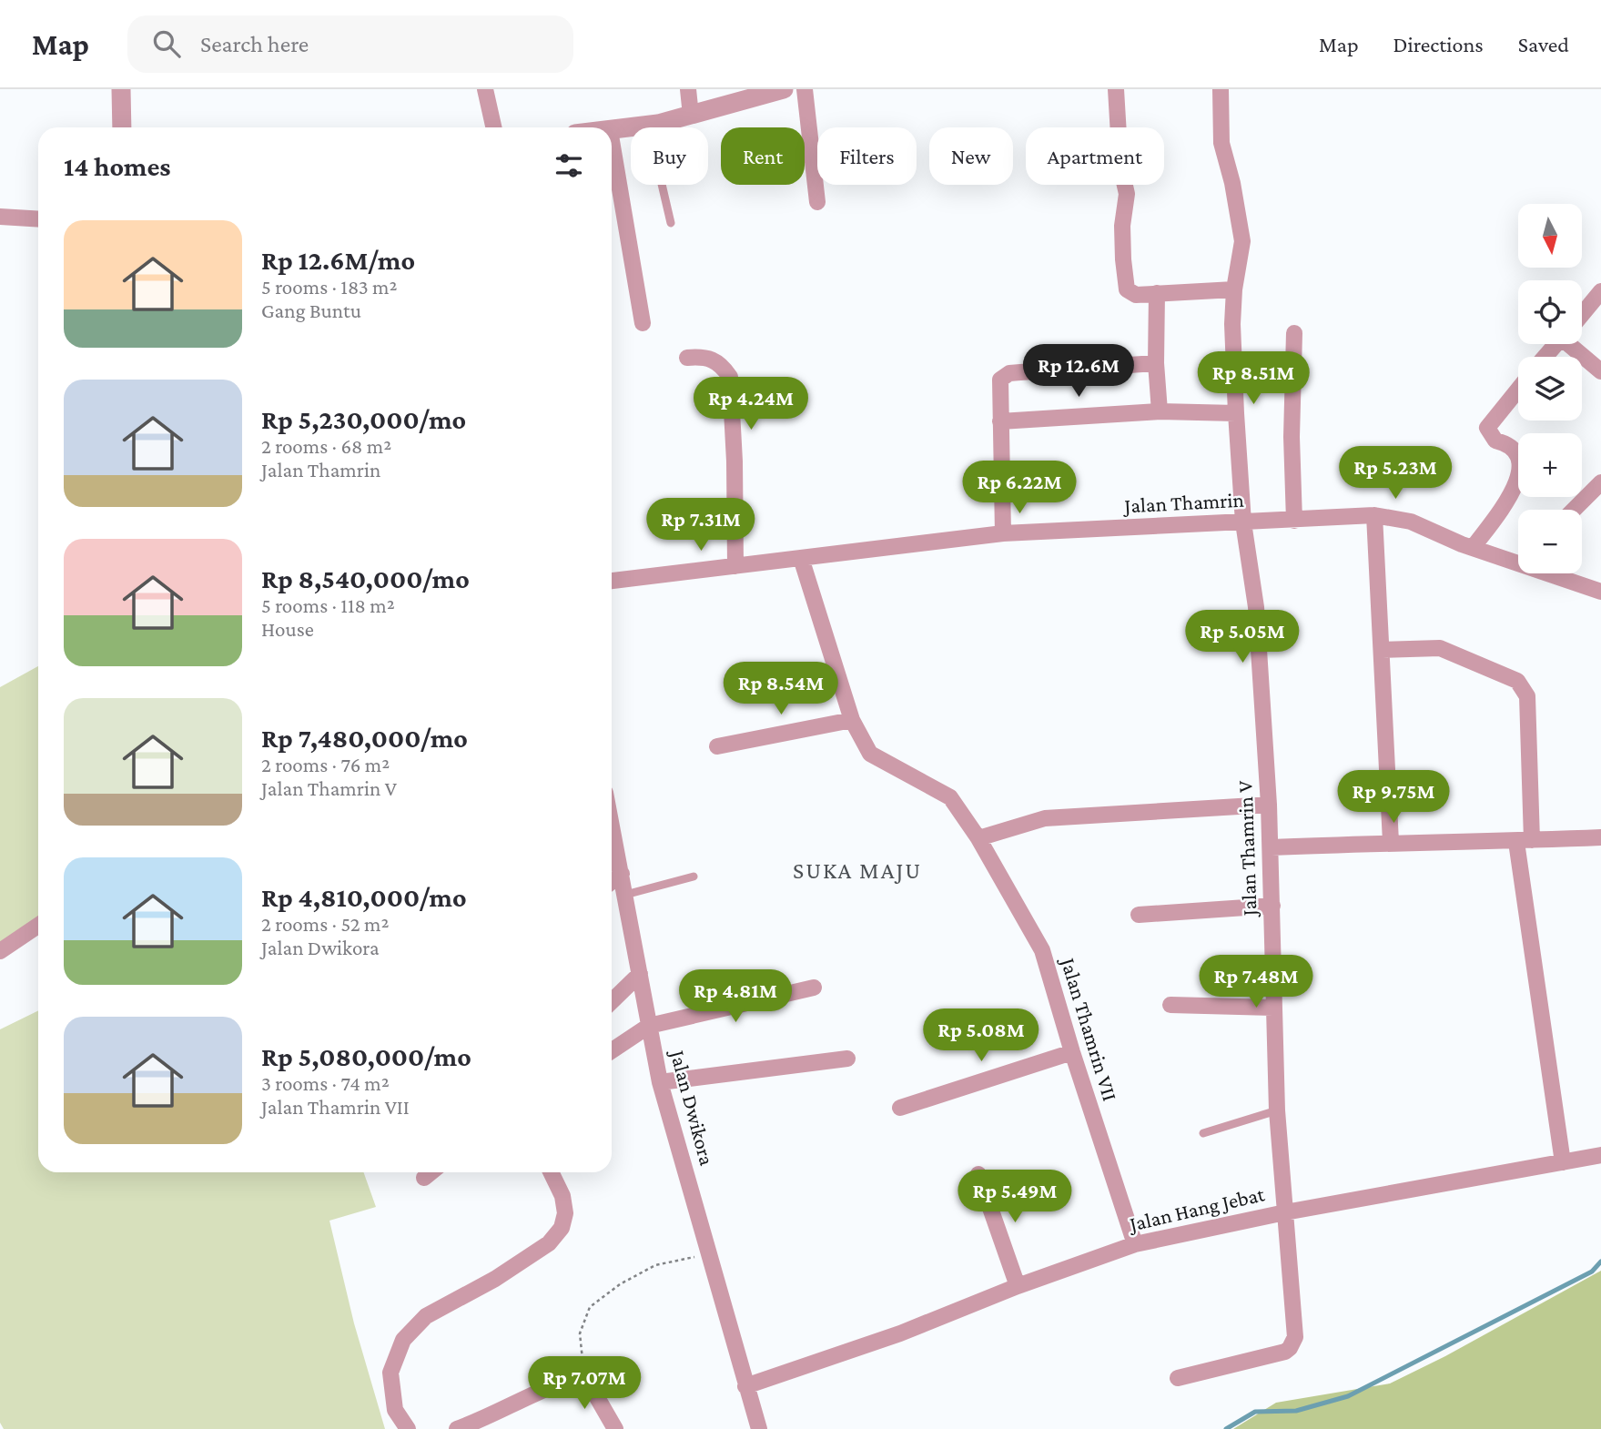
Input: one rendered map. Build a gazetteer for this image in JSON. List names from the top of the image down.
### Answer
{
  "streets": {
    "street": [
      "Jalan Thamrin",
      "Jalan Thamrin V",
      "Jalan Thamrin VII",
      "Jalan Dwikora",
      "Jalan Hang Jebat"
    ]
  },
  "crossings": [
    ["Jalan Thamrin", "Jalan Thamrin V"],
    ["Jalan Thamrin", "Jalan Thamrin VII"],
    ["Jalan Thamrin V", "Jalan Hang Jebat"],
    ["Jalan Thamrin VII", "Jalan Hang Jebat"],
    ["Jalan Dwikora", "Jalan Hang Jebat"]
  ],
  "districts": ["SUKA MAJU"],
  "north": "bottom",
  "page": {
    "header": "Map",
    "search": "Search here",
    "nav": ["Map", "Directions", "Saved"],
    "chip": [
      "Buy",
      "Rent",
      "Filters",
      "New",
      "Apartment"
    ],
    "heading": "14 homes",
    "map_buttons": ["+", "−"],
    "list": [
      {
        "name": "Rp 12.6M/mo",
        "note": "5 rooms · 183 m² · Gang Buntu"
      },
      {
        "name": "Rp 5,230,000/mo",
        "note": "2 rooms · 68 m² · Jalan Thamrin"
      },
      {
        "name": "Rp 8,540,000/mo",
        "note": "5 rooms · 118 m² · House"
      },
      {
        "name": "Rp 7,480,000/mo",
        "note": "2 rooms · 76 m² · Jalan Thamrin V"
      },
      {
        "name": "Rp 4,810,000/mo",
        "note": "2 rooms · 52 m² · Jalan Dwikora"
      },
      {
        "name": "Rp 5,080,000/mo",
        "note": "3 rooms · 74 m² · Jalan Thamrin VII"
      }
    ],
    "price": [
      "Rp 12.6M",
      "Rp 8.51M",
      "Rp 4.24M",
      "Rp 5.23M",
      "Rp 6.22M",
      "Rp 7.31M",
      "Rp 5.05M",
      "Rp 8.54M",
      "Rp 9.75M",
      "Rp 7.48M",
      "Rp 4.81M",
      "Rp 5.08M",
      "Rp 5.49M",
      "Rp 7.07M"
    ]
  }
}
